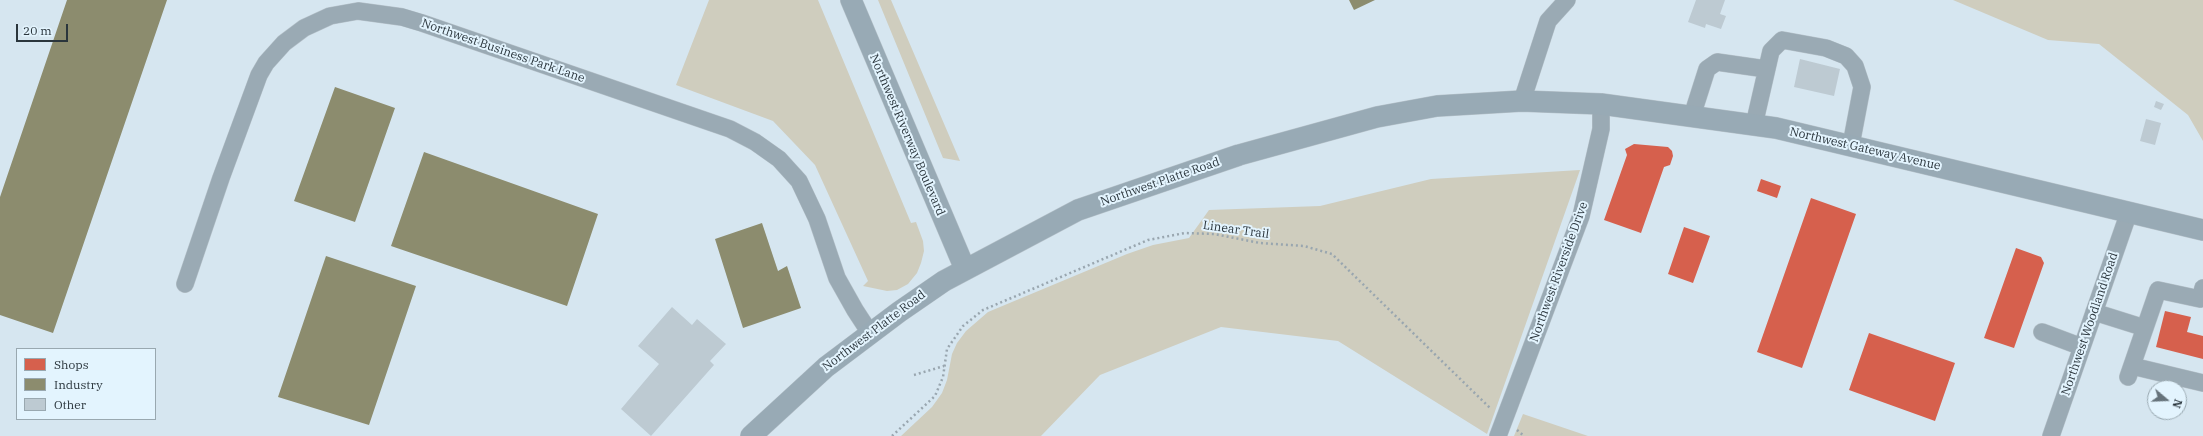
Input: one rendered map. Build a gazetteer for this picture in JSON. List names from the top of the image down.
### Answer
{
  "streets": {
    "main road": ["Northwest Riverway Boulevard", "Northwest Gateway Avenue", "Northwest Platte Road"],
    "street": ["Northwest Business Park Lane", "Northwest Riverside Drive", "Northwest Woodland Road"],
    "path": ["Linear Trail"]
  },
  "crossings": [
    ["Northwest Business Park Lane", "Northwest Platte Road"],
    ["Northwest Riverway Boulevard", "Northwest Platte Road"],
    ["Northwest Gateway Avenue", "Northwest Platte Road"],
    ["Northwest Gateway Avenue", "Northwest Riverside Drive"],
    ["Northwest Gateway Avenue", "Northwest Woodland Road"],
    ["Linear Trail", "Northwest Riverside Drive"]
  ],
  "legend": ["Shops", "Industry", "Other"],
  "scale_bar": "20 m",
  "north": "right"
}
